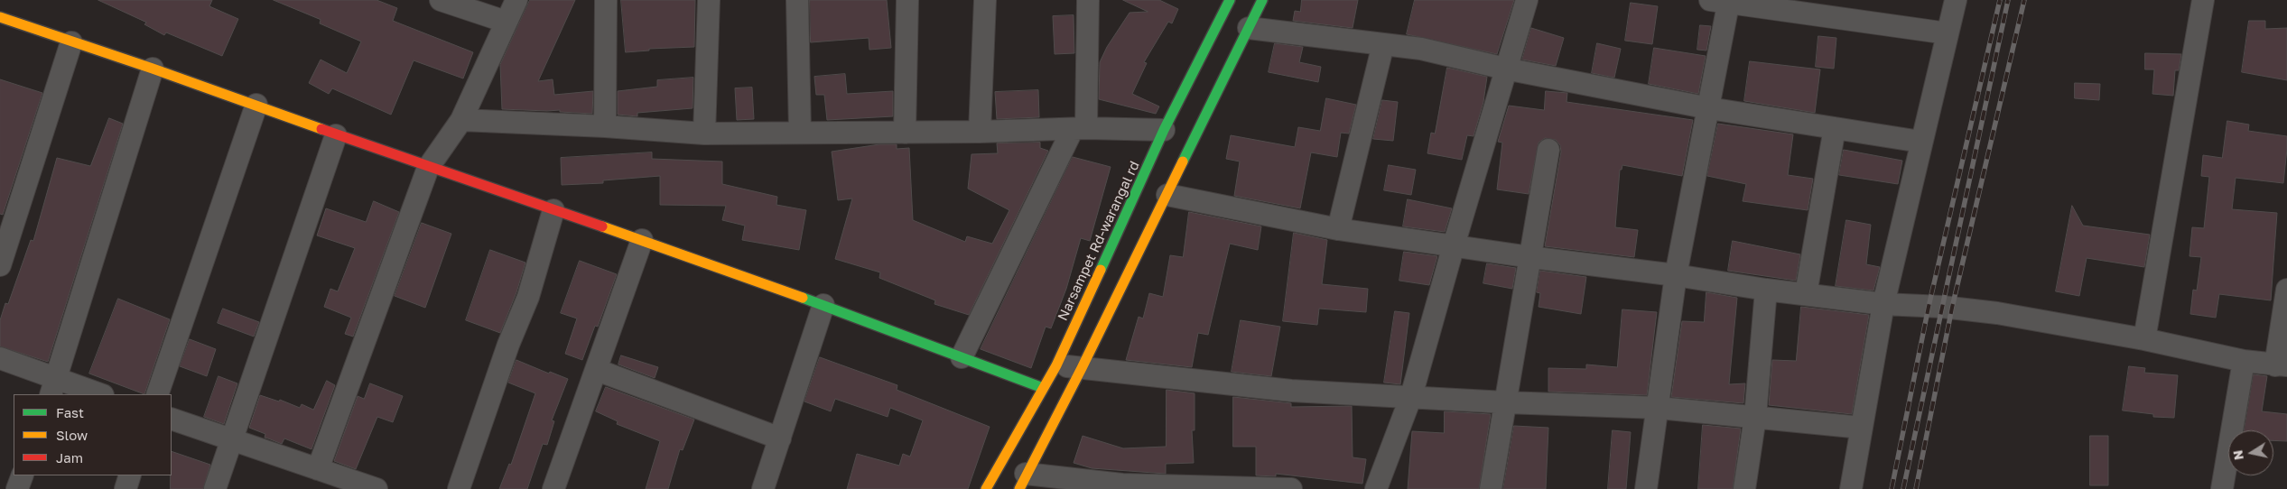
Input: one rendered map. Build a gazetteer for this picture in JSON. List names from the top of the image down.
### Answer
{
  "streets": {
    "street": ["Narsampet Rd-warangal rd"]
  },
  "legend": ["Fast", "Slow", "Jam"],
  "north": "left"
}
